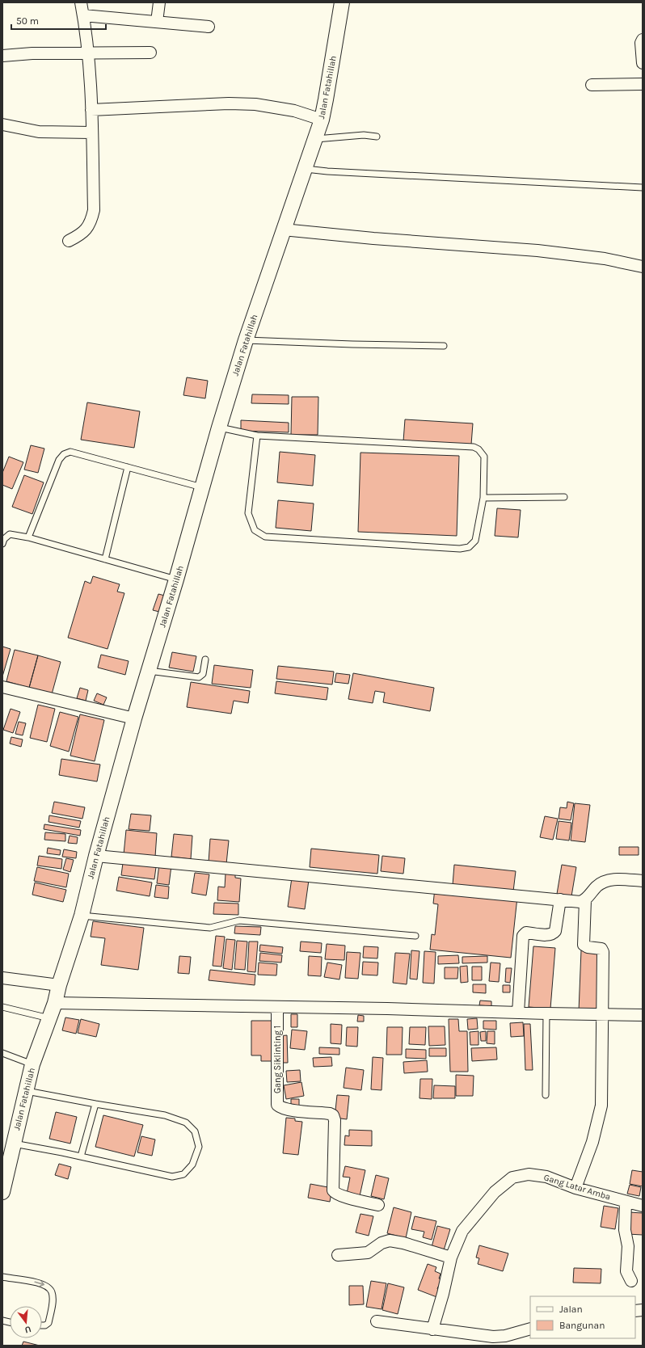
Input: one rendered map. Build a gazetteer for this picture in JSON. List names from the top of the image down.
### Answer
{
  "streets": {
    "street": ["Jalan Fatahillah", "Gang Siklinting 1", "Gang Latar Amba"]
  },
  "legend": ["Jalan", "Bangunan"],
  "scale_bar": "50 m",
  "north": "bottom"
}
